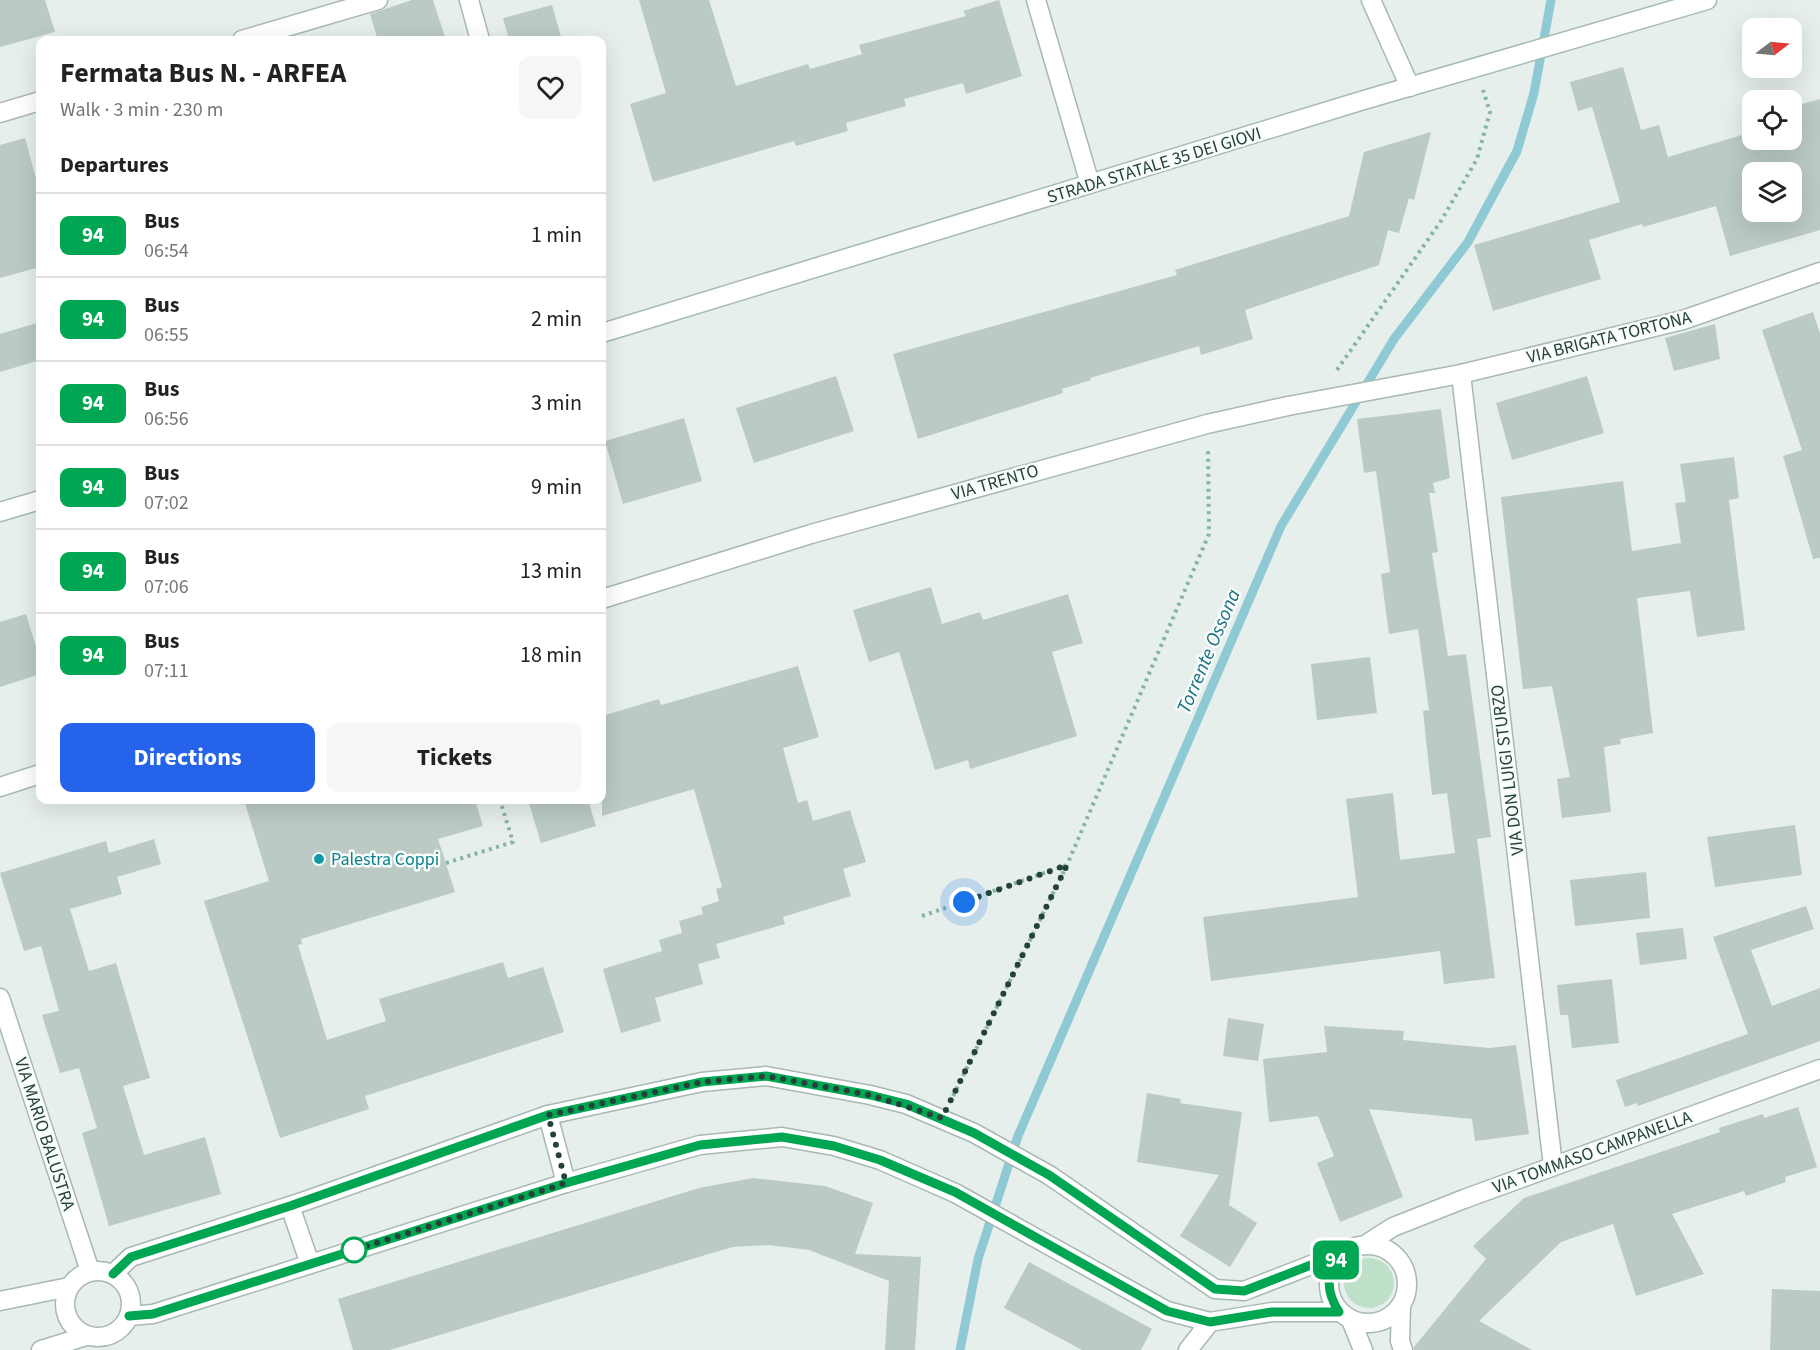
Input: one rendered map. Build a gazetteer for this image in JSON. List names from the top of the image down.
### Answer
{
  "streets": {
    "street": [
      "STRADA STATALE 35 DEI GIOVI",
      "VIA BRIGATA TORTONA",
      "VIA TRENTO",
      "VIA DON LUIGI STURZO",
      "VIA MARIO BALUSTRA",
      "VIA TOMMASO CAMPANELLA"
    ]
  },
  "crossings": [
    ["VIA BRIGATA TORTONA", "VIA TRENTO"],
    ["VIA BRIGATA TORTONA", "VIA DON LUIGI STURZO"],
    ["VIA DON LUIGI STURZO", "VIA TOMMASO CAMPANELLA"]
  ],
  "water": ["Torrente Ossona"],
  "places": ["Palestra Coppi"],
  "lines": ["bus line 94"],
  "north": "right",
  "page": {
    "on_map": "94",
    "heading": [
      ["Fermata Bus N. - ARFEA", "Walk · 3 min · 230 m"],
      "Departures"
    ],
    "list": [
      {
        "mark": "94",
        "name": "Bus",
        "note": "06:54",
        "value": "1 min"
      },
      {
        "mark": "94",
        "name": "Bus",
        "note": "06:55",
        "value": "2 min"
      },
      {
        "mark": "94",
        "name": "Bus",
        "note": "06:56",
        "value": "3 min"
      },
      {
        "mark": "94",
        "name": "Bus",
        "note": "07:02",
        "value": "9 min"
      },
      {
        "mark": "94",
        "name": "Bus",
        "note": "07:06",
        "value": "13 min"
      },
      {
        "mark": "94",
        "name": "Bus",
        "note": "07:11",
        "value": "18 min"
      }
    ],
    "buttons": ["Directions", "Tickets"]
  }
}
